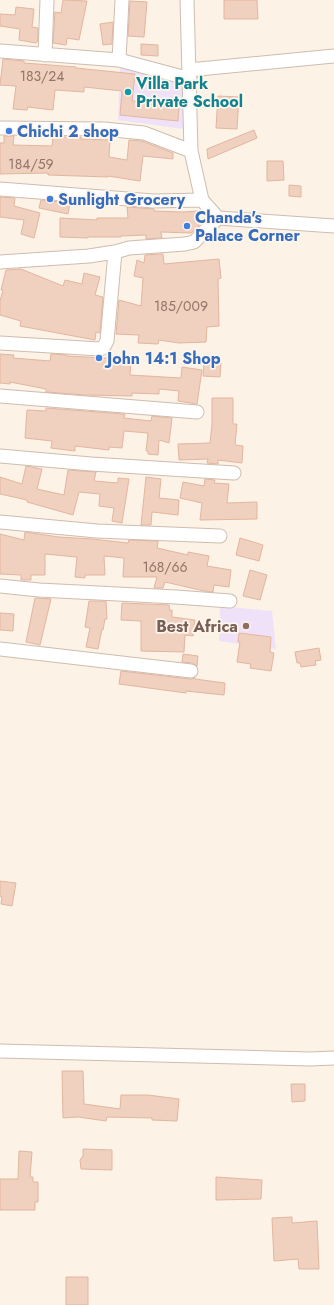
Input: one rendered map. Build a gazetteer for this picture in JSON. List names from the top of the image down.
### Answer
{
  "places": [
    "Villa Park Private School",
    "Chichi 2 shop",
    "Sunlight Grocery",
    "Chanda's Palace Corner",
    "John 14:1 Shop",
    "Best Africa"
  ],
  "house_numbers": [
    "183/24",
    "184/59",
    "185/009",
    "168/66"
  ]
}
